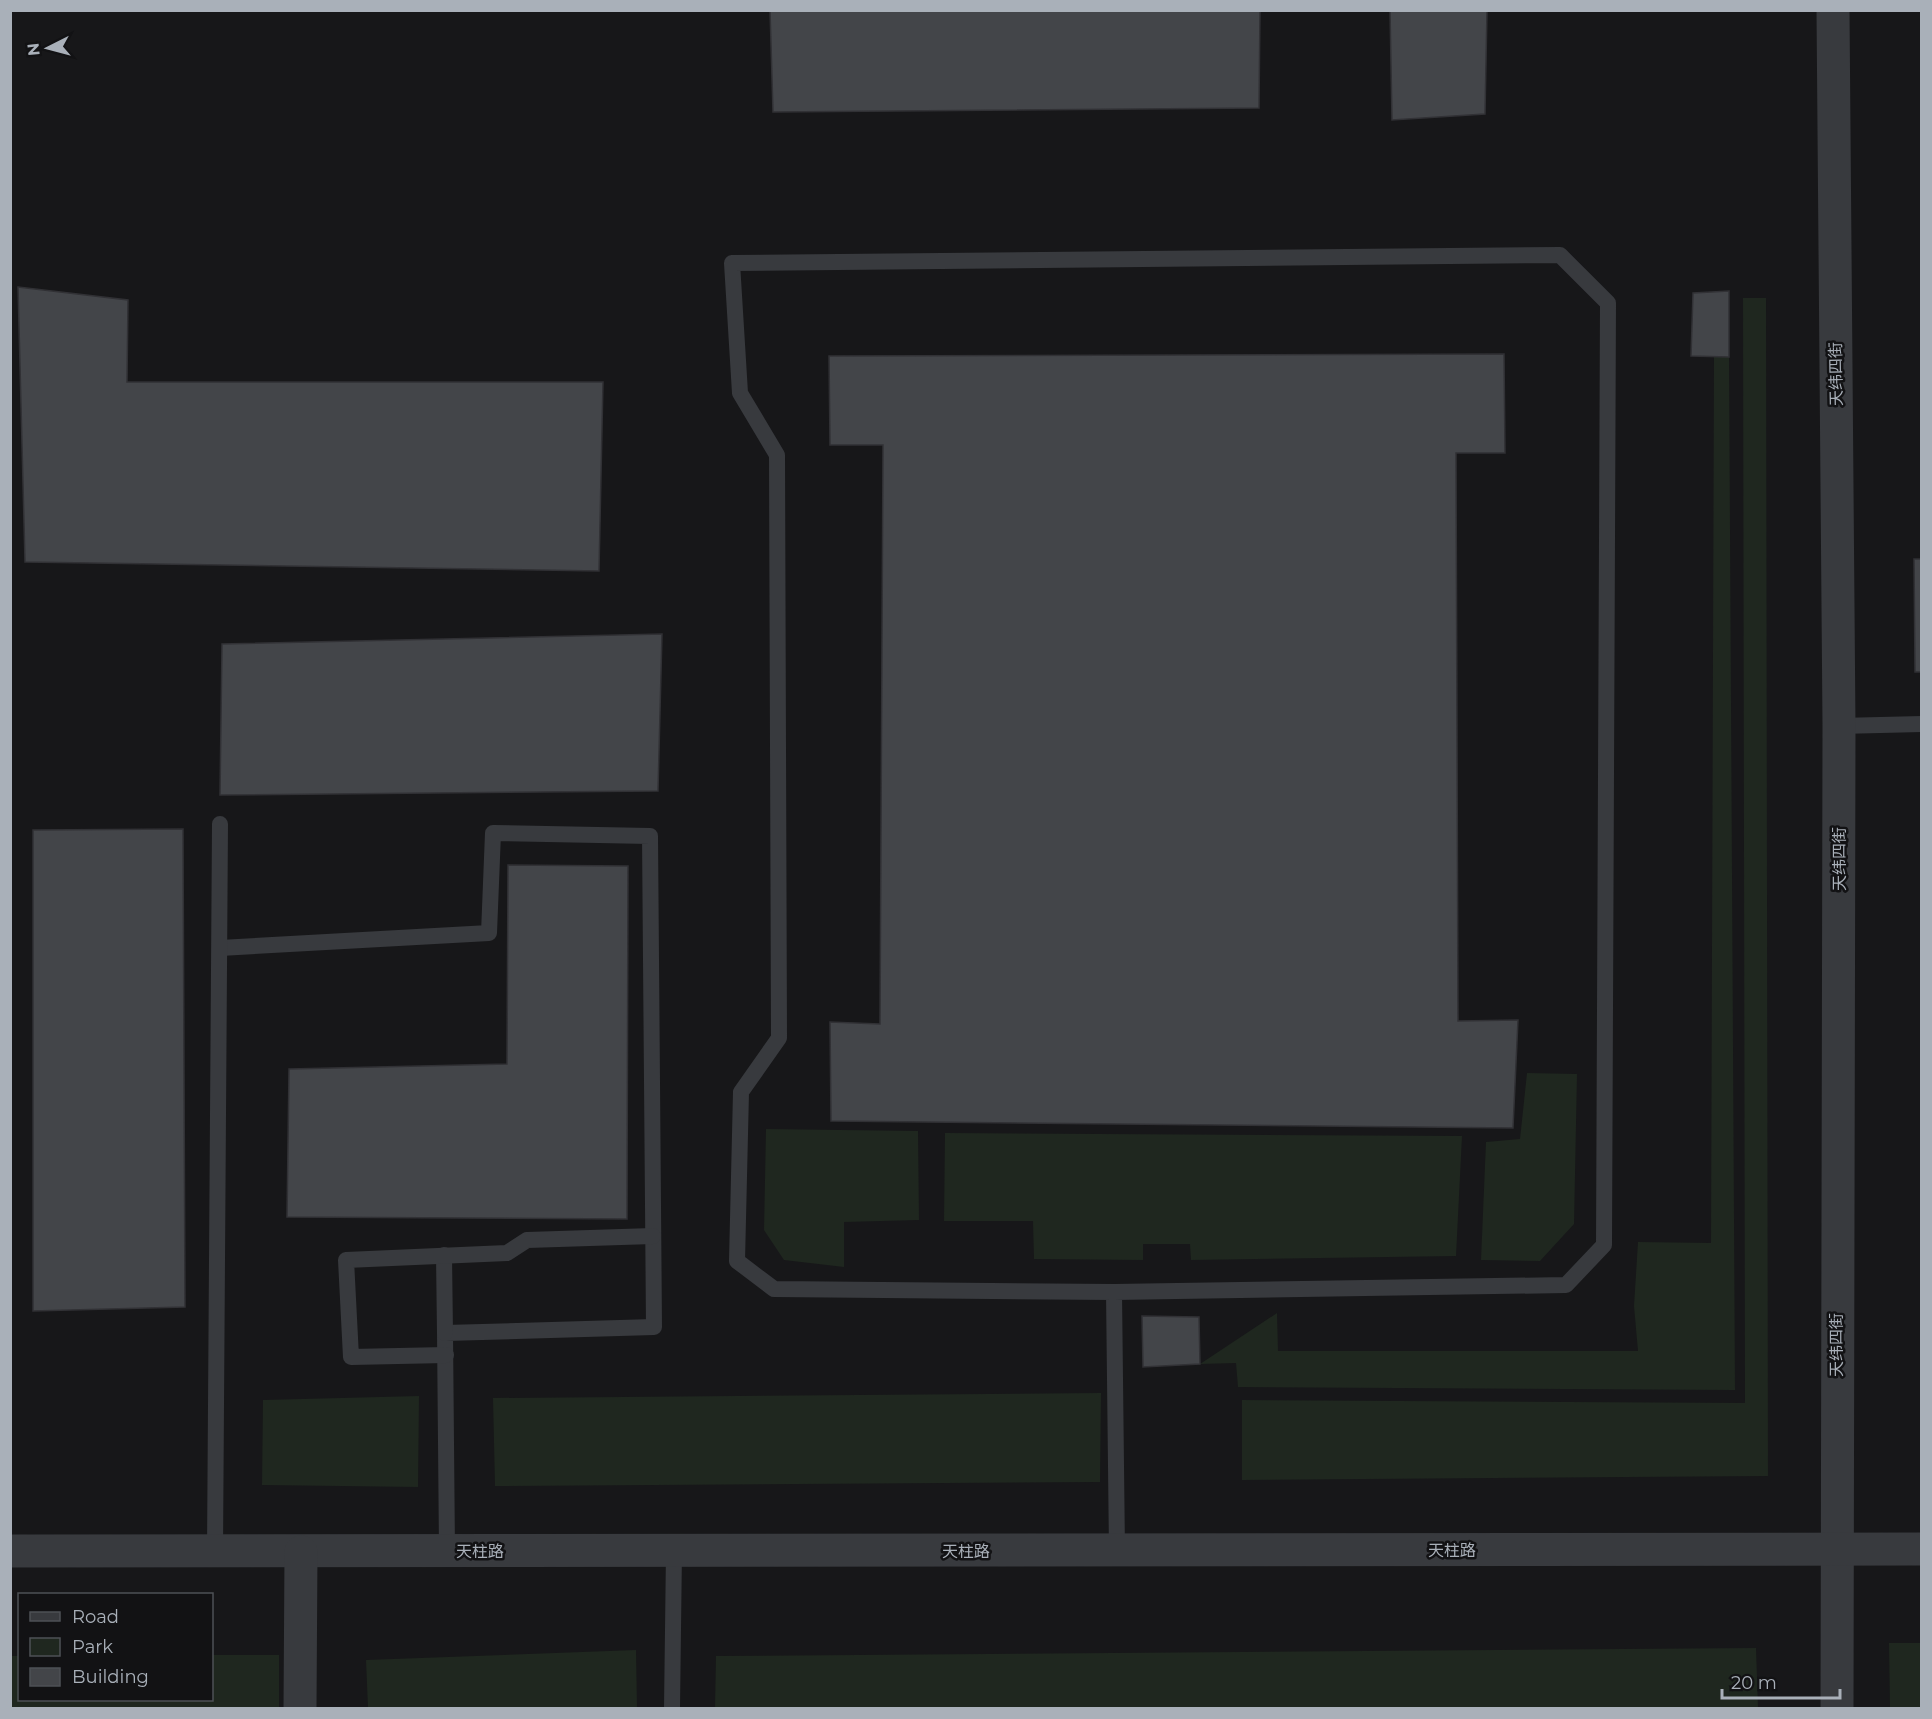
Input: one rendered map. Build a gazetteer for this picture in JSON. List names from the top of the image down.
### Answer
{
  "streets": {
    "street": ["天纬四街", "天柱路"]
  },
  "crossings": [
    ["天纬四街", "天柱路"]
  ],
  "legend": ["Road", "Park", "Building"],
  "scale_bar": "20 m",
  "north": "left"
}
